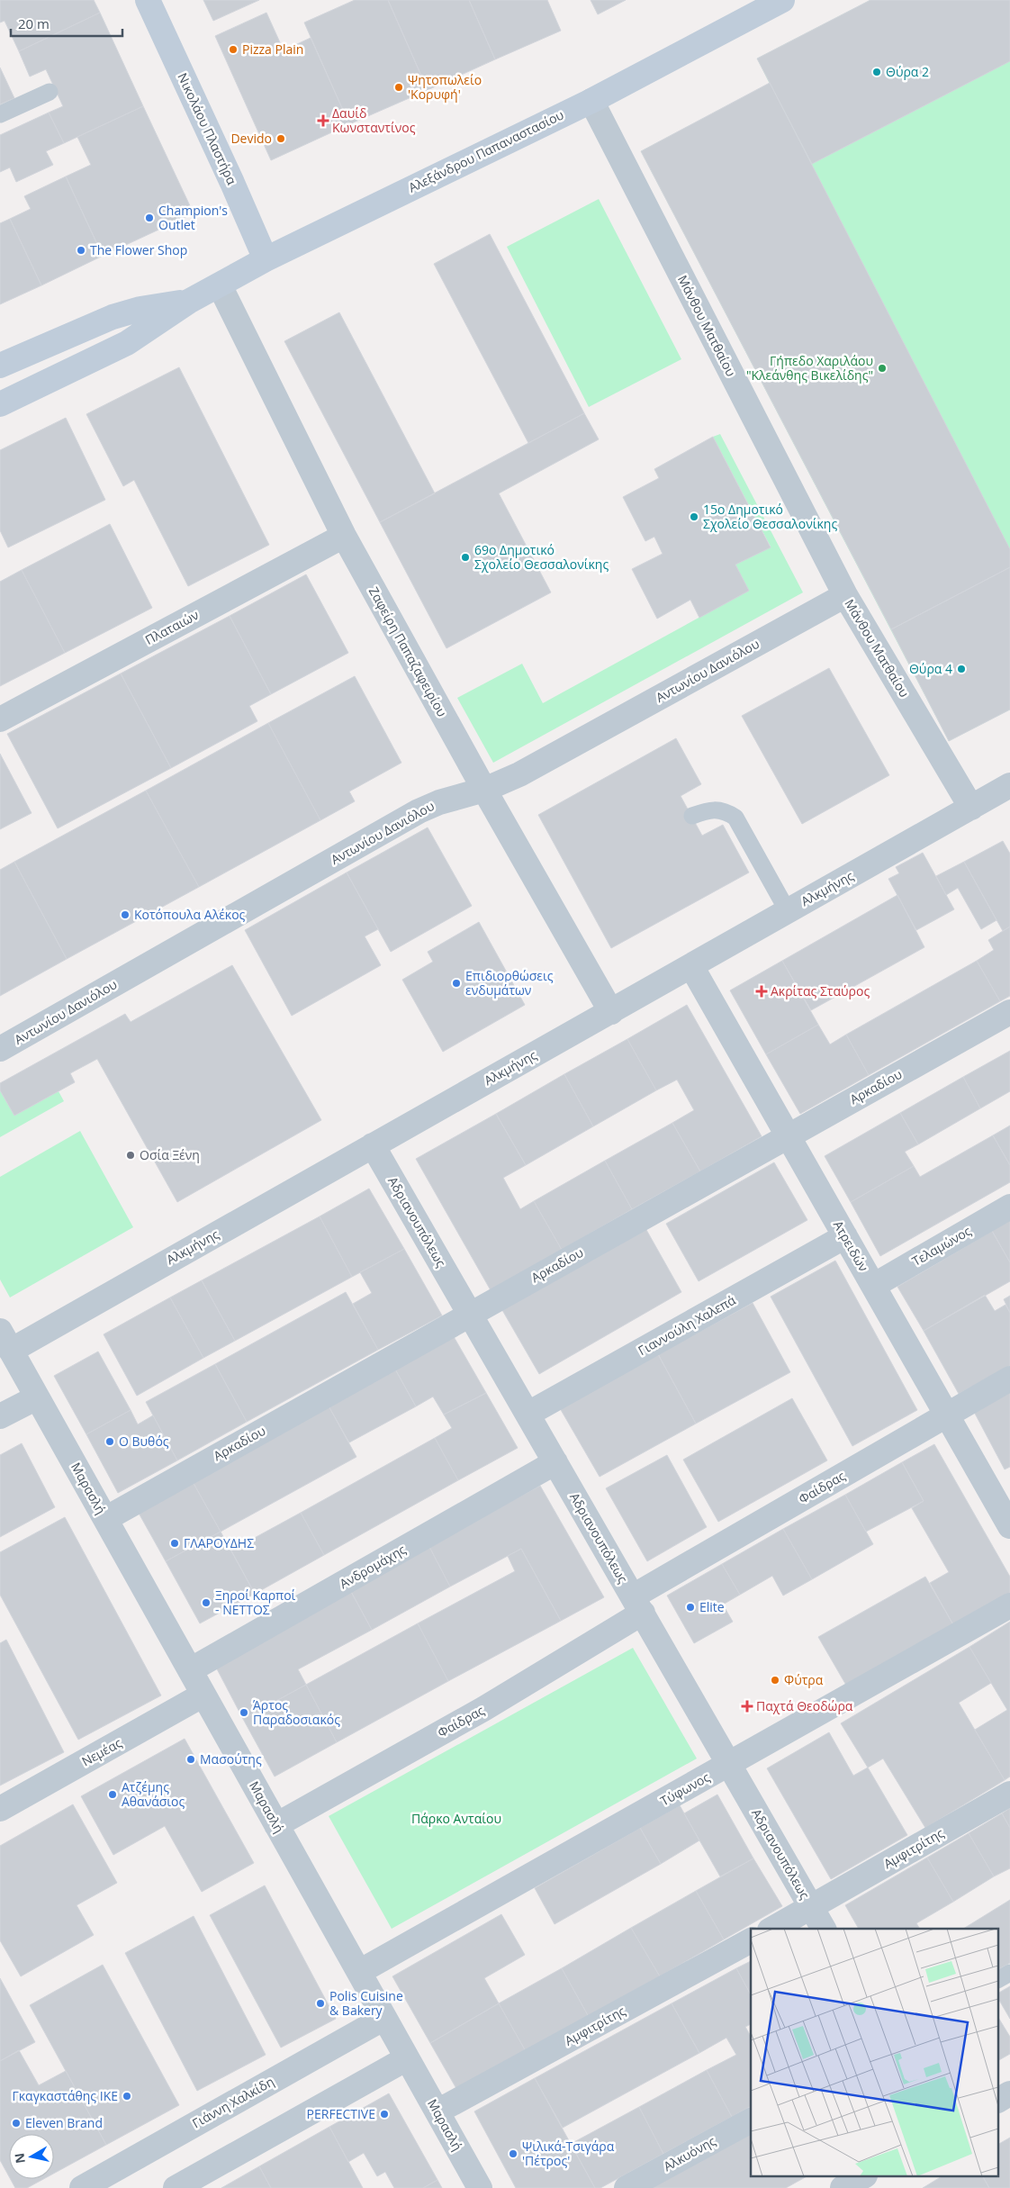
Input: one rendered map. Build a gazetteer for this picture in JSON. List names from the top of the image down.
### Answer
{
  "streets": {
    "main road": ["Νικολάου Πλαστήρα", "Αλεξάνδρου Παπαναστασίου"],
    "street": [
      "Μάνθου Ματθαίου",
      "Πλαταιών",
      "Ζαφείρη Παπαζαφειρίου",
      "Αντωνίου Δανιόλου",
      "Αλκμήνης",
      "Αρκαδίου",
      "Αδριανουπόλεως",
      "Ατρειδών",
      "Τελαμώνος",
      "Γιαννούλη Χαλεπά",
      "Φαίδρας",
      "Μαρασλή",
      "Ανδρομάχης",
      "Νεμέας",
      "Τύφωνος",
      "Αμφιτρίτης",
      "Γιάννη Χαλκίδη",
      "Αλκυόνης"
    ]
  },
  "crossings": [
    ["Νικολάου Πλαστήρα", "Αλεξάνδρου Παπαναστασίου"],
    ["Αλεξάνδρου Παπαναστασίου", "Μάνθου Ματθαίου"],
    ["Αλεξάνδρου Παπαναστασίου", "Ζαφείρη Παπαζαφειρίου"],
    ["Μάνθου Ματθαίου", "Αντωνίου Δανιόλου"],
    ["Μάνθου Ματθαίου", "Αλκμήνης"],
    ["Πλαταιών", "Ζαφείρη Παπαζαφειρίου"],
    ["Ζαφείρη Παπαζαφειρίου", "Αντωνίου Δανιόλου"],
    ["Ζαφείρη Παπαζαφειρίου", "Αλκμήνης"],
    ["Αλκμήνης", "Αδριανουπόλεως"],
    ["Αλκμήνης", "Ατρειδών"],
    ["Αλκμήνης", "Μαρασλή"],
    ["Αρκαδίου", "Αδριανουπόλεως"],
    ["Αρκαδίου", "Ατρειδών"],
    ["Αρκαδίου", "Μαρασλή"],
    ["Αδριανουπόλεως", "Γιαννούλη Χαλεπά"],
    ["Αδριανουπόλεως", "Φαίδρας"],
    ["Αδριανουπόλεως", "Ανδρομάχης"],
    ["Αδριανουπόλεως", "Τύφωνος"],
    ["Αδριανουπόλεως", "Αμφιτρίτης"],
    ["Ατρειδών", "Τελαμώνος"],
    ["Ατρειδών", "Γιαννούλη Χαλεπά"],
    ["Ατρειδών", "Φαίδρας"],
    ["Φαίδρας", "Μαρασλή"],
    ["Μαρασλή", "Ανδρομάχης"],
    ["Μαρασλή", "Νεμέας"],
    ["Μαρασλή", "Τύφωνος"],
    ["Μαρασλή", "Αμφιτρίτης"],
    ["Μαρασλή", "Γιάννη Χαλκίδη"]
  ],
  "parks": ["Πάρκο Ανταίου"],
  "places": {
    "other": [
      "Pizza Plain",
      "Θύρα 2",
      "Ψητοπωλείο 'Κορυφή'",
      "Devido",
      "Champion's Outlet",
      "The Flower Shop",
      "Γήπεδο Χαριλάου \"Κλεάνθης Βικελίδης\"",
      "15ο Δημοτικό Σχολείο Θεσσαλονίκης",
      "69ο Δημοτικό Σχολείο Θεσσαλονίκης",
      "Θύρα 4",
      "Κοτόπουλα Αλέκος",
      "Επιδιορθώσεις ενδυμάτων",
      "Οσία Ξένη",
      "Ο Βυθός",
      "ΓΛΑΡΟΥΔΗΣ",
      "Ξηροί Καρποί - ΝΕΤΤΟΣ",
      "Elite",
      "Φύτρα",
      "Άρτος Παραδοσιακός",
      "Μασούτης",
      "Ατζέμης Αθανάσιος",
      "Polis Cuisine & Bakery",
      "Γκαγκαστάθης ΙΚΕ",
      "PERFECTIVE",
      "Eleven Brand",
      "Ψιλικά-Τσιγάρα 'Πέτρος'"
    ],
    "health": ["Δαυίδ Κωνσταντίνος", "Ακρίτας Σταύρος", "Παχτά Θεοδώρα"]
  },
  "scale_bar": "20 m",
  "north": "left"
}
